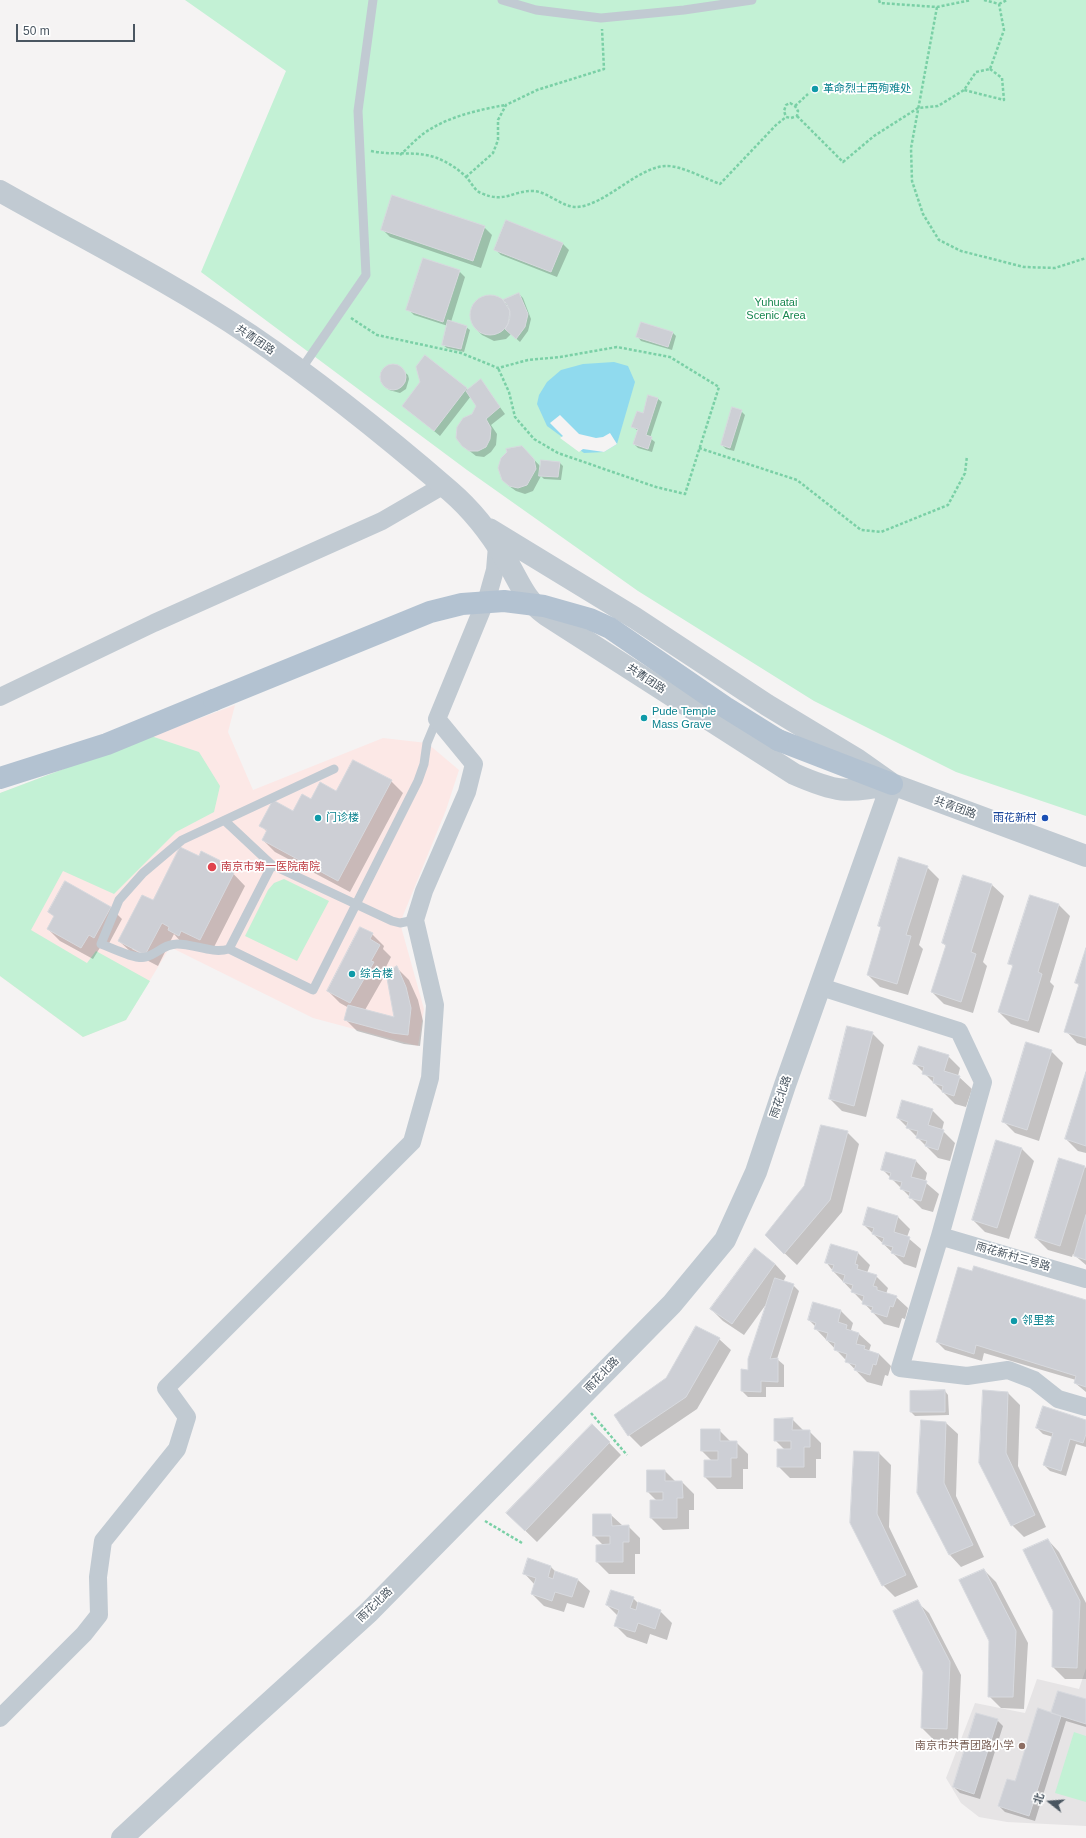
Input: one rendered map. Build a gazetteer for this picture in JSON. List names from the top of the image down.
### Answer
{
  "streets": {
    "street": ["共青团路", "雨花北路", "雨花新村三号路"]
  },
  "crossings": [
    ["共青团路", "雨花北路"]
  ],
  "parks": ["Yuhuatai Scenic Area"],
  "places": [
    "革命烈士西殉难处",
    "Pude Temple Mass Grave",
    "门诊楼",
    "雨花新村",
    "南京市第一医院南院",
    "综合楼",
    "邻里荟",
    "南京市共青团路小学"
  ],
  "scale_bar": "50 m",
  "north": "left"
}
